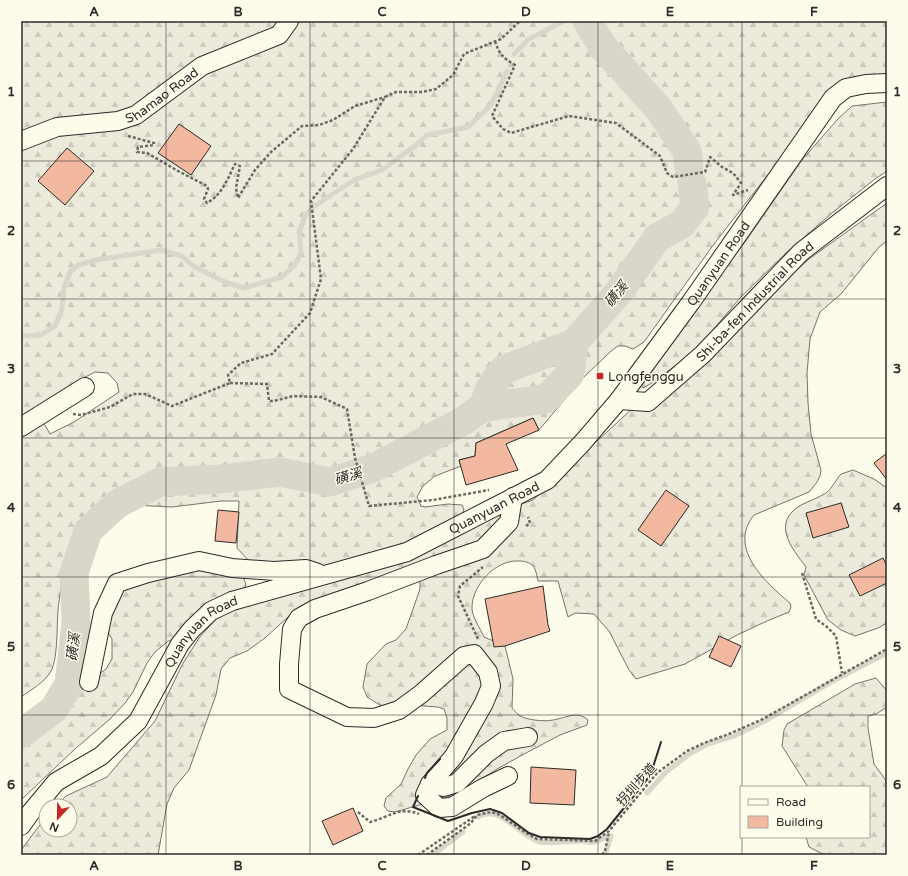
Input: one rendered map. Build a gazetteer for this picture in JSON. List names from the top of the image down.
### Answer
{
  "streets": {
    "street": ["Shamao Road", "Quanyuan Road", "Shi-ba-fen Industrial Road"],
    "path": ["拐圳步道"]
  },
  "crossings": [
    ["Quanyuan Road", "Shi-ba-fen Industrial Road"]
  ],
  "water": ["磺溪"],
  "places": {
    "transit": ["Longfenggu"]
  },
  "legend": ["Road", "Building"],
  "north": "bottom",
  "grid": {
    "columns": [
      "A",
      "B",
      "C",
      "D",
      "E",
      "F"
    ],
    "rows": [
      "1",
      "2",
      "3",
      "4",
      "5",
      "6"
    ]
  }
}
